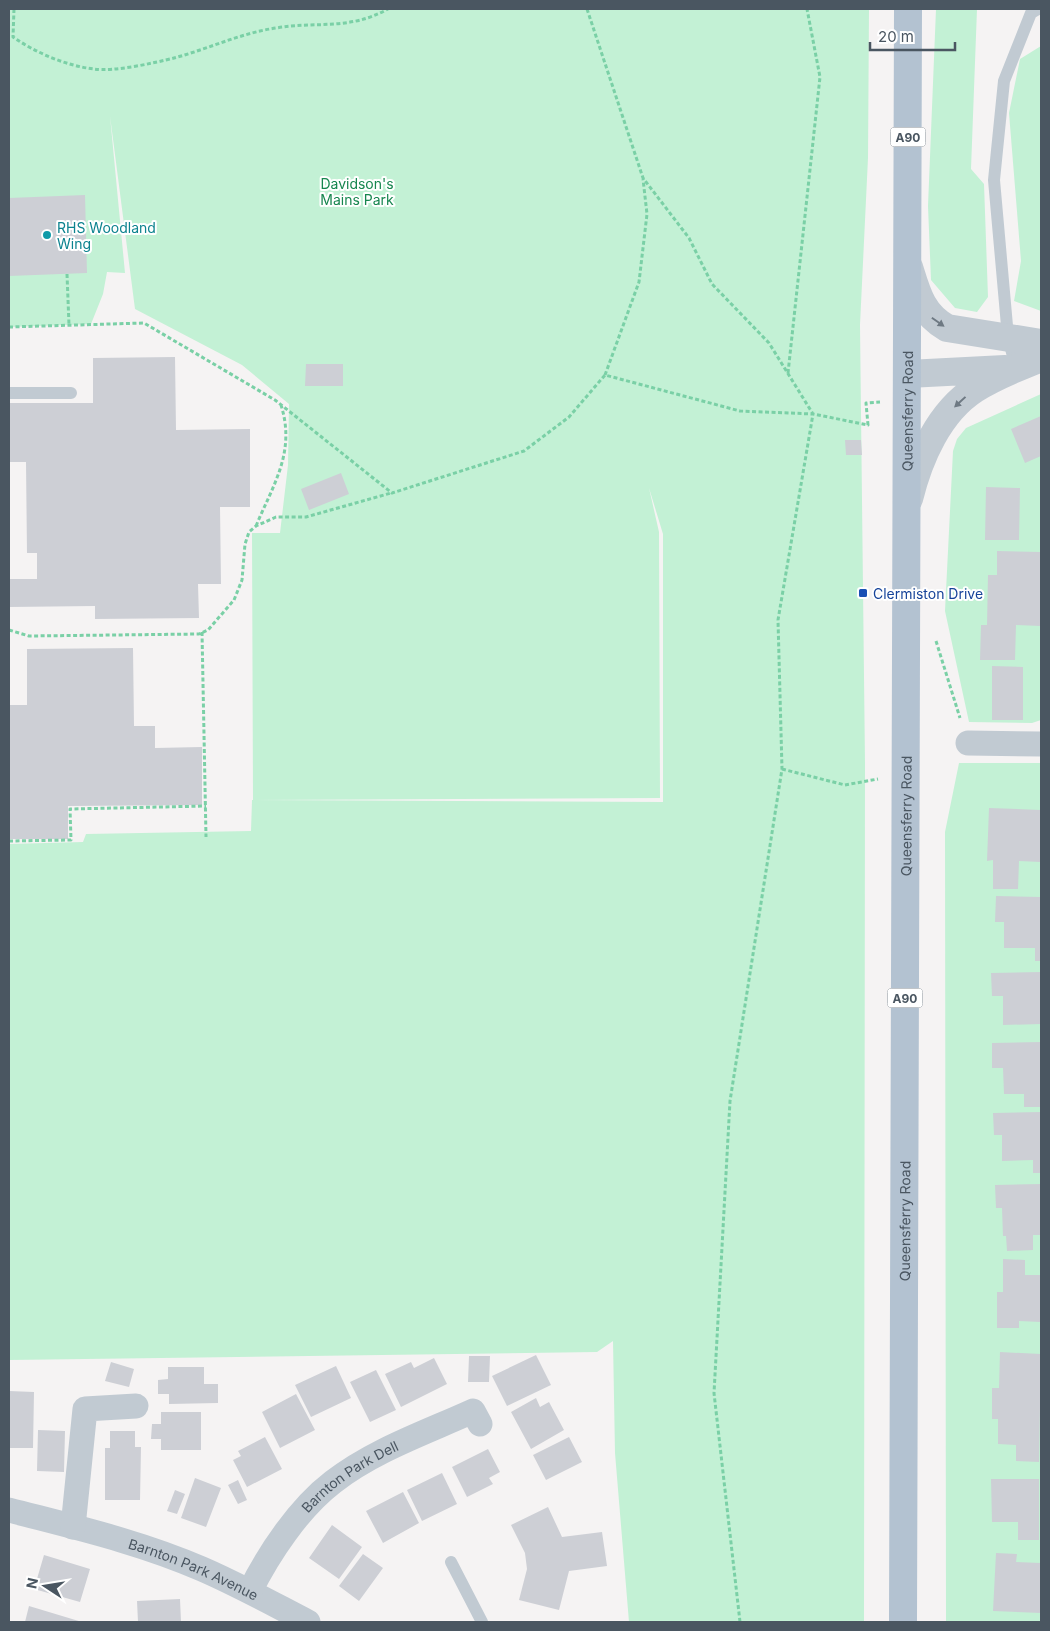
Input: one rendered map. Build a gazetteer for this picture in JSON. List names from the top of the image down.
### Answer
{
  "streets": {
    "main road": ["A90", "Queensferry Road"],
    "street": ["Barnton Park Dell", "Barnton Park Avenue"]
  },
  "crossings": [
    ["Barnton Park Dell", "Barnton Park Avenue"]
  ],
  "parks": ["Davidson's Mains Park"],
  "places": {
    "other": ["RHS Woodland Wing"],
    "transit": ["Clermiston Drive"]
  },
  "scale_bar": "20 m",
  "north": "left"
}
